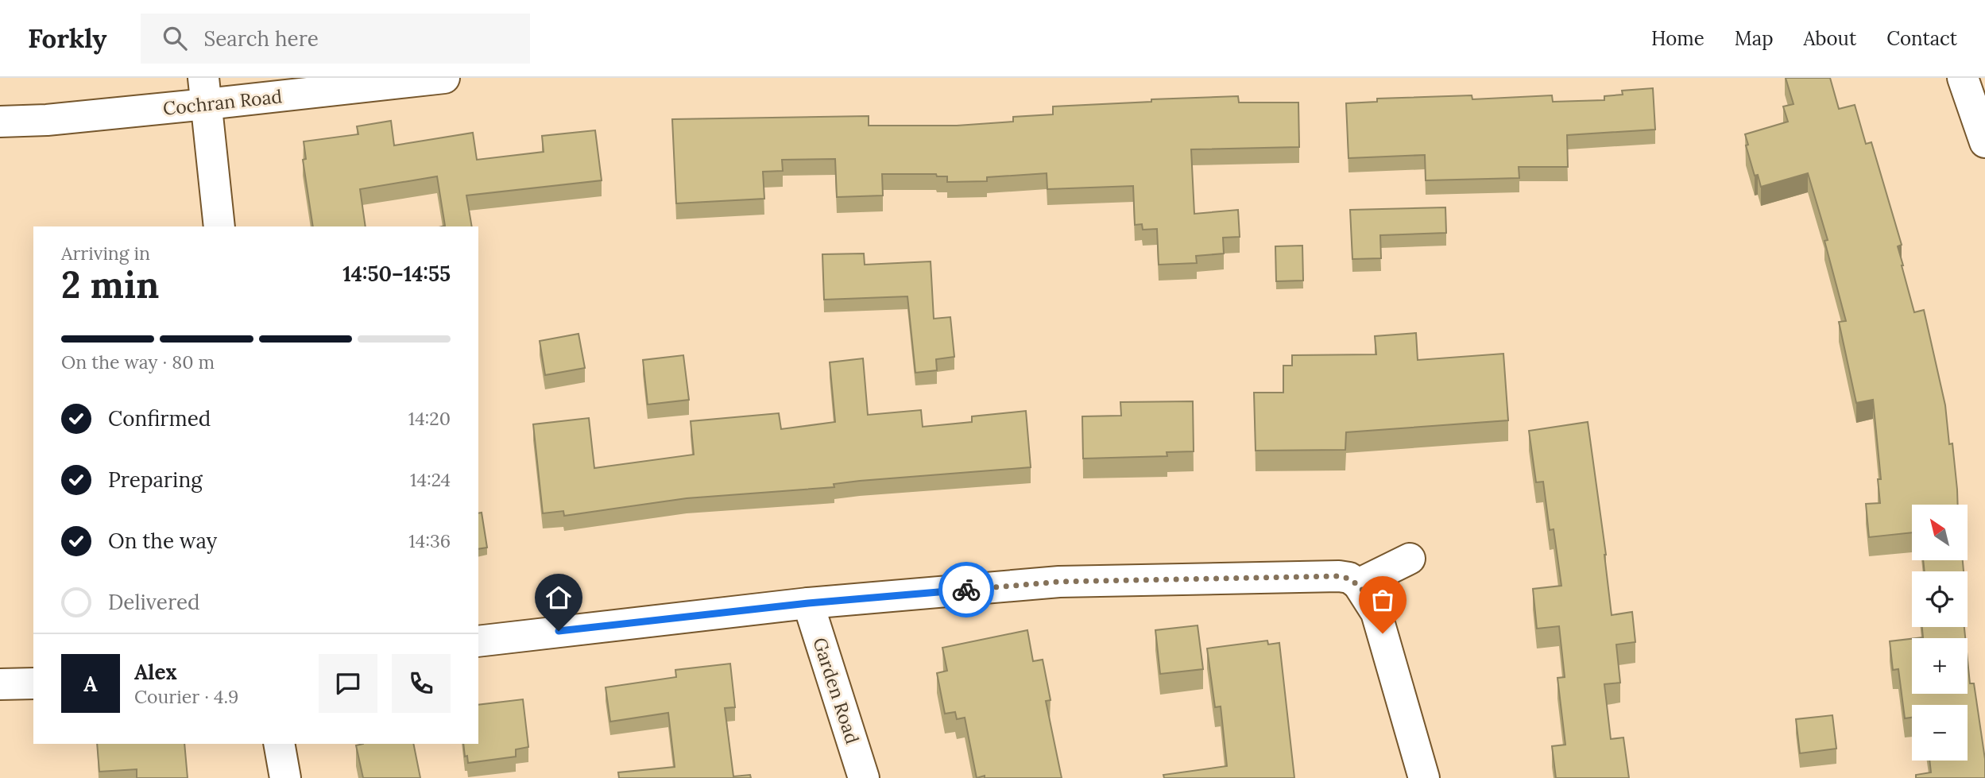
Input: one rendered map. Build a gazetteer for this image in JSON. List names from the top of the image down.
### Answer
{
  "streets": {
    "street": ["Cochran Road", "Garden Road"]
  },
  "north": "top left",
  "page": {
    "header": "Forkly",
    "search": "Search here",
    "nav": [
      "Home",
      "Map",
      "About",
      "Contact"
    ],
    "heading": ["2 min", "Arriving in", "14:50–14:55"],
    "panel": ["Alex", "Courier · 4.9"],
    "bar": "On the way · 80 m",
    "list": [
      ["Confirmed", "14:20"],
      ["Preparing", "14:24"],
      ["On the way", "14:36"],
      "Delivered"
    ],
    "map_buttons": ["+", "−"],
    "round": "A"
  }
}
